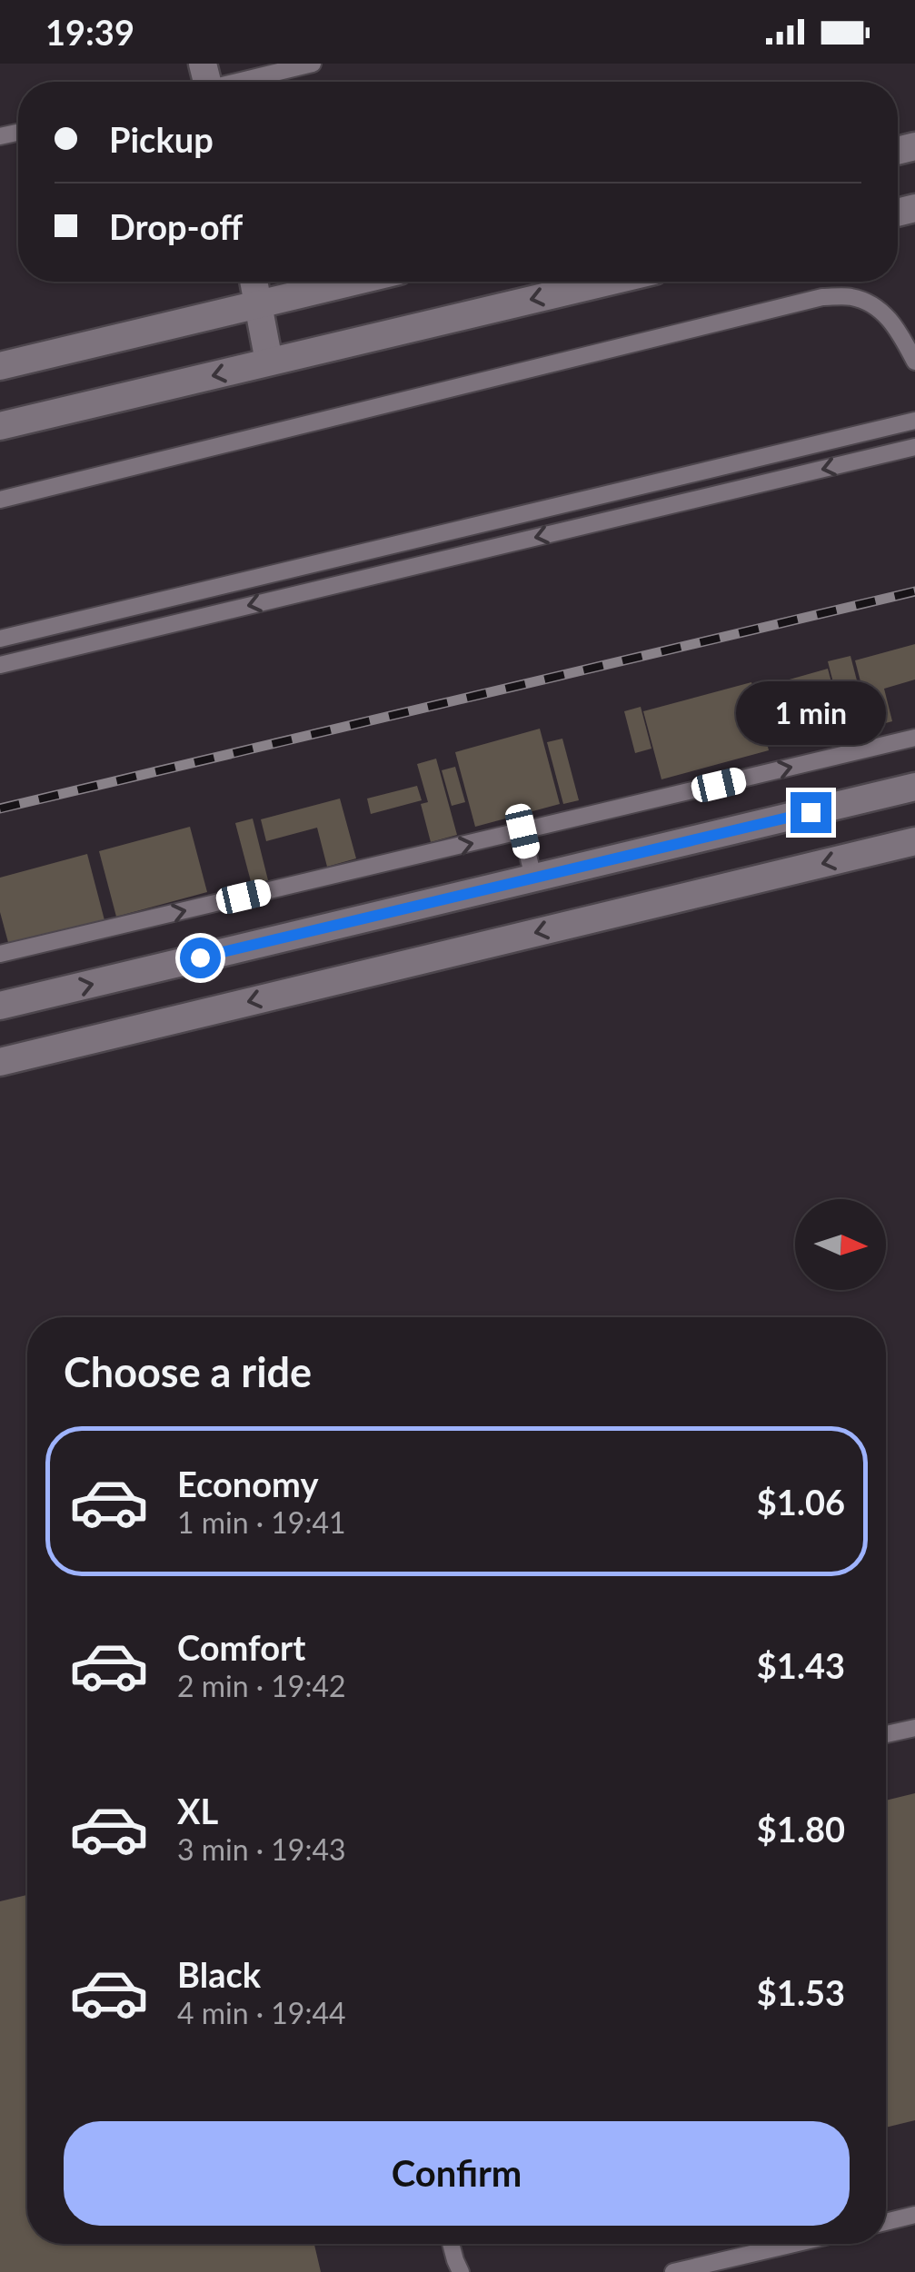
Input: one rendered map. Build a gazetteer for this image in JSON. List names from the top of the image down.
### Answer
{
  "north": "right",
  "page": {
    "status": "19:39",
    "banner": ["Pickup", "Drop-off"],
    "bubble": "1 min",
    "heading": "Choose a ride",
    "list": [
      {
        "name": "Economy",
        "note": "1 min · 19:41",
        "value": "$1.06"
      },
      {
        "name": "Comfort",
        "note": "2 min · 19:42",
        "value": "$1.43"
      },
      {
        "name": "XL",
        "note": "3 min · 19:43",
        "value": "$1.80"
      },
      {
        "name": "Black",
        "note": "4 min · 19:44",
        "value": "$1.53"
      }
    ],
    "buttons": "Confirm"
  }
}
